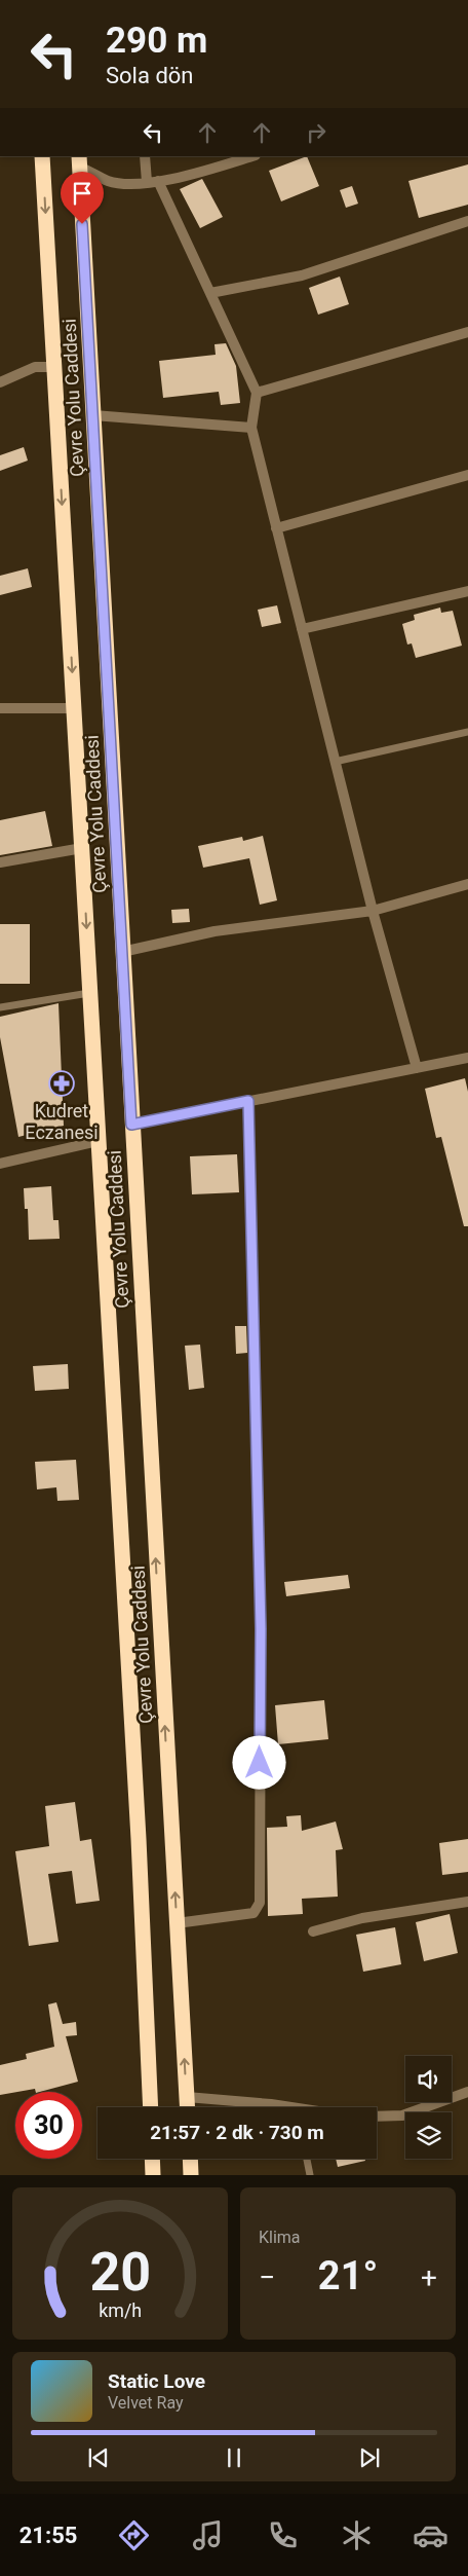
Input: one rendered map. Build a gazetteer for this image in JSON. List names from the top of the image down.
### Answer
{
  "streets": {
    "highway": ["Çevre Yolu Caddesi"]
  },
  "places": {
    "pharmacy": ["Kudret Eczanesi"]
  },
  "page": {
    "turn": ["290 m", "Sola dön"],
    "limit": "30",
    "trip": "21:57 · 2 dk · 730 m",
    "tile": "Klima",
    "heat": ["−", "21°", "+"],
    "song": ["Static Love", "Velvet Ray"],
    "tabs": "21:55",
    "gauge": ["20", "km/h"]
  }
}
